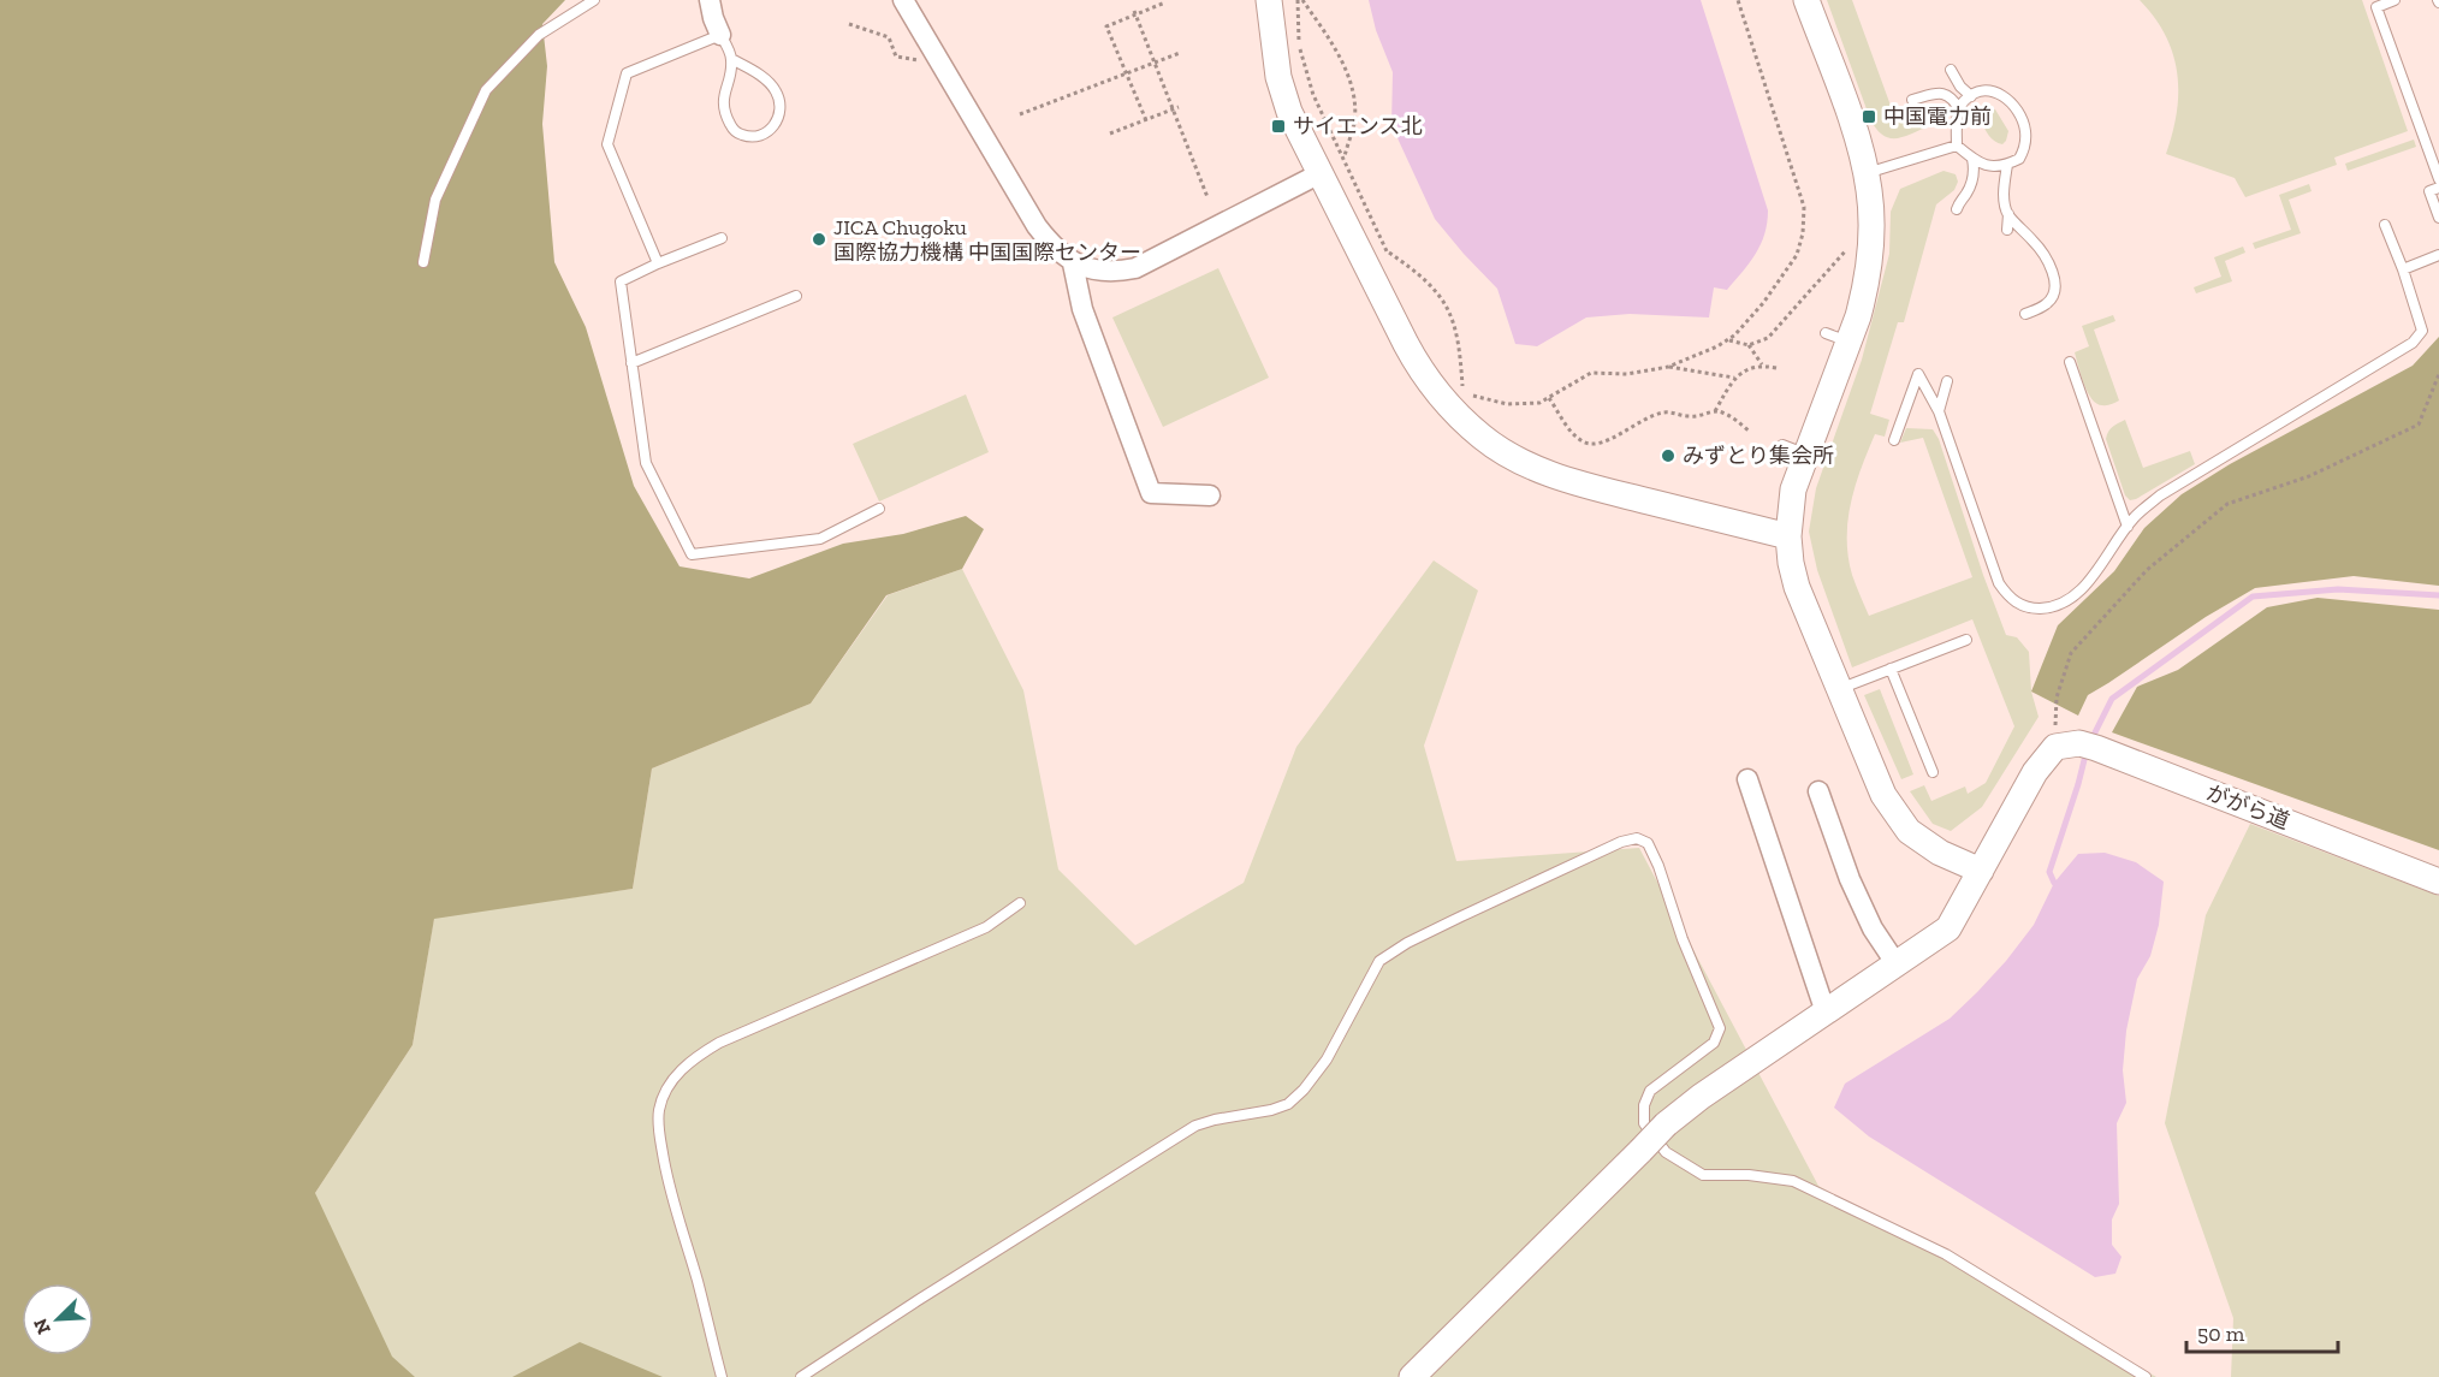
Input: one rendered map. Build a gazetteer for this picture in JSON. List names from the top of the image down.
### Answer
{
  "streets": {
    "street": ["ががら道"]
  },
  "places": {
    "transit": ["中国電力前", "サイエンス北"],
    "other": ["JICA Chugoku 国際協力機構 中国国際センター", "みずとり集会所"]
  },
  "scale_bar": "50 m",
  "north": "bottom left"
}
